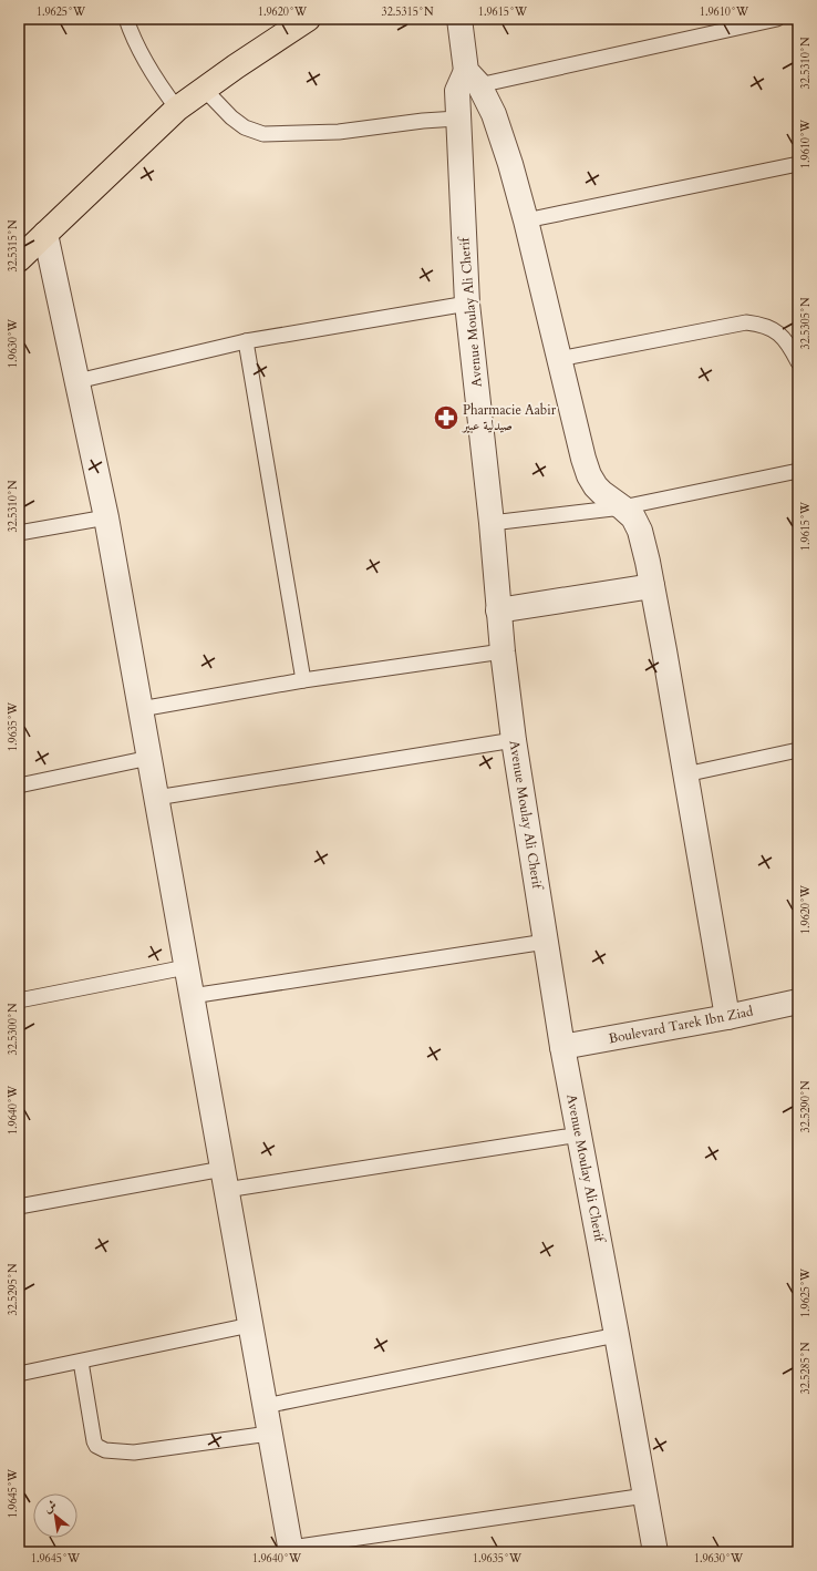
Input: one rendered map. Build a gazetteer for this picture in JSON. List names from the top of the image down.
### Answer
{
  "streets": {
    "street": ["Avenue Moulay Ali Cherif", "Boulevard Tarek Ibn Ziad"]
  },
  "crossings": [
    ["Avenue Moulay Ali Cherif", "Boulevard Tarek Ibn Ziad"]
  ],
  "places": {
    "pharmacy": ["Pharmacie Aabir صيدلية عبير"]
  },
  "north": "top left",
  "coordinates": [
    "1.9625°W",
    "1.9620°W",
    "32.5315°N",
    "1.9615°W",
    "1.9610°W",
    "32.5310°N",
    "32.5305°N",
    "1.9630°W",
    "1.9635°W",
    "32.5300°N",
    "32.5290°N",
    "1.9640°W",
    "32.5295°N",
    "32.5285°N",
    "1.9645°W"
  ]
}
